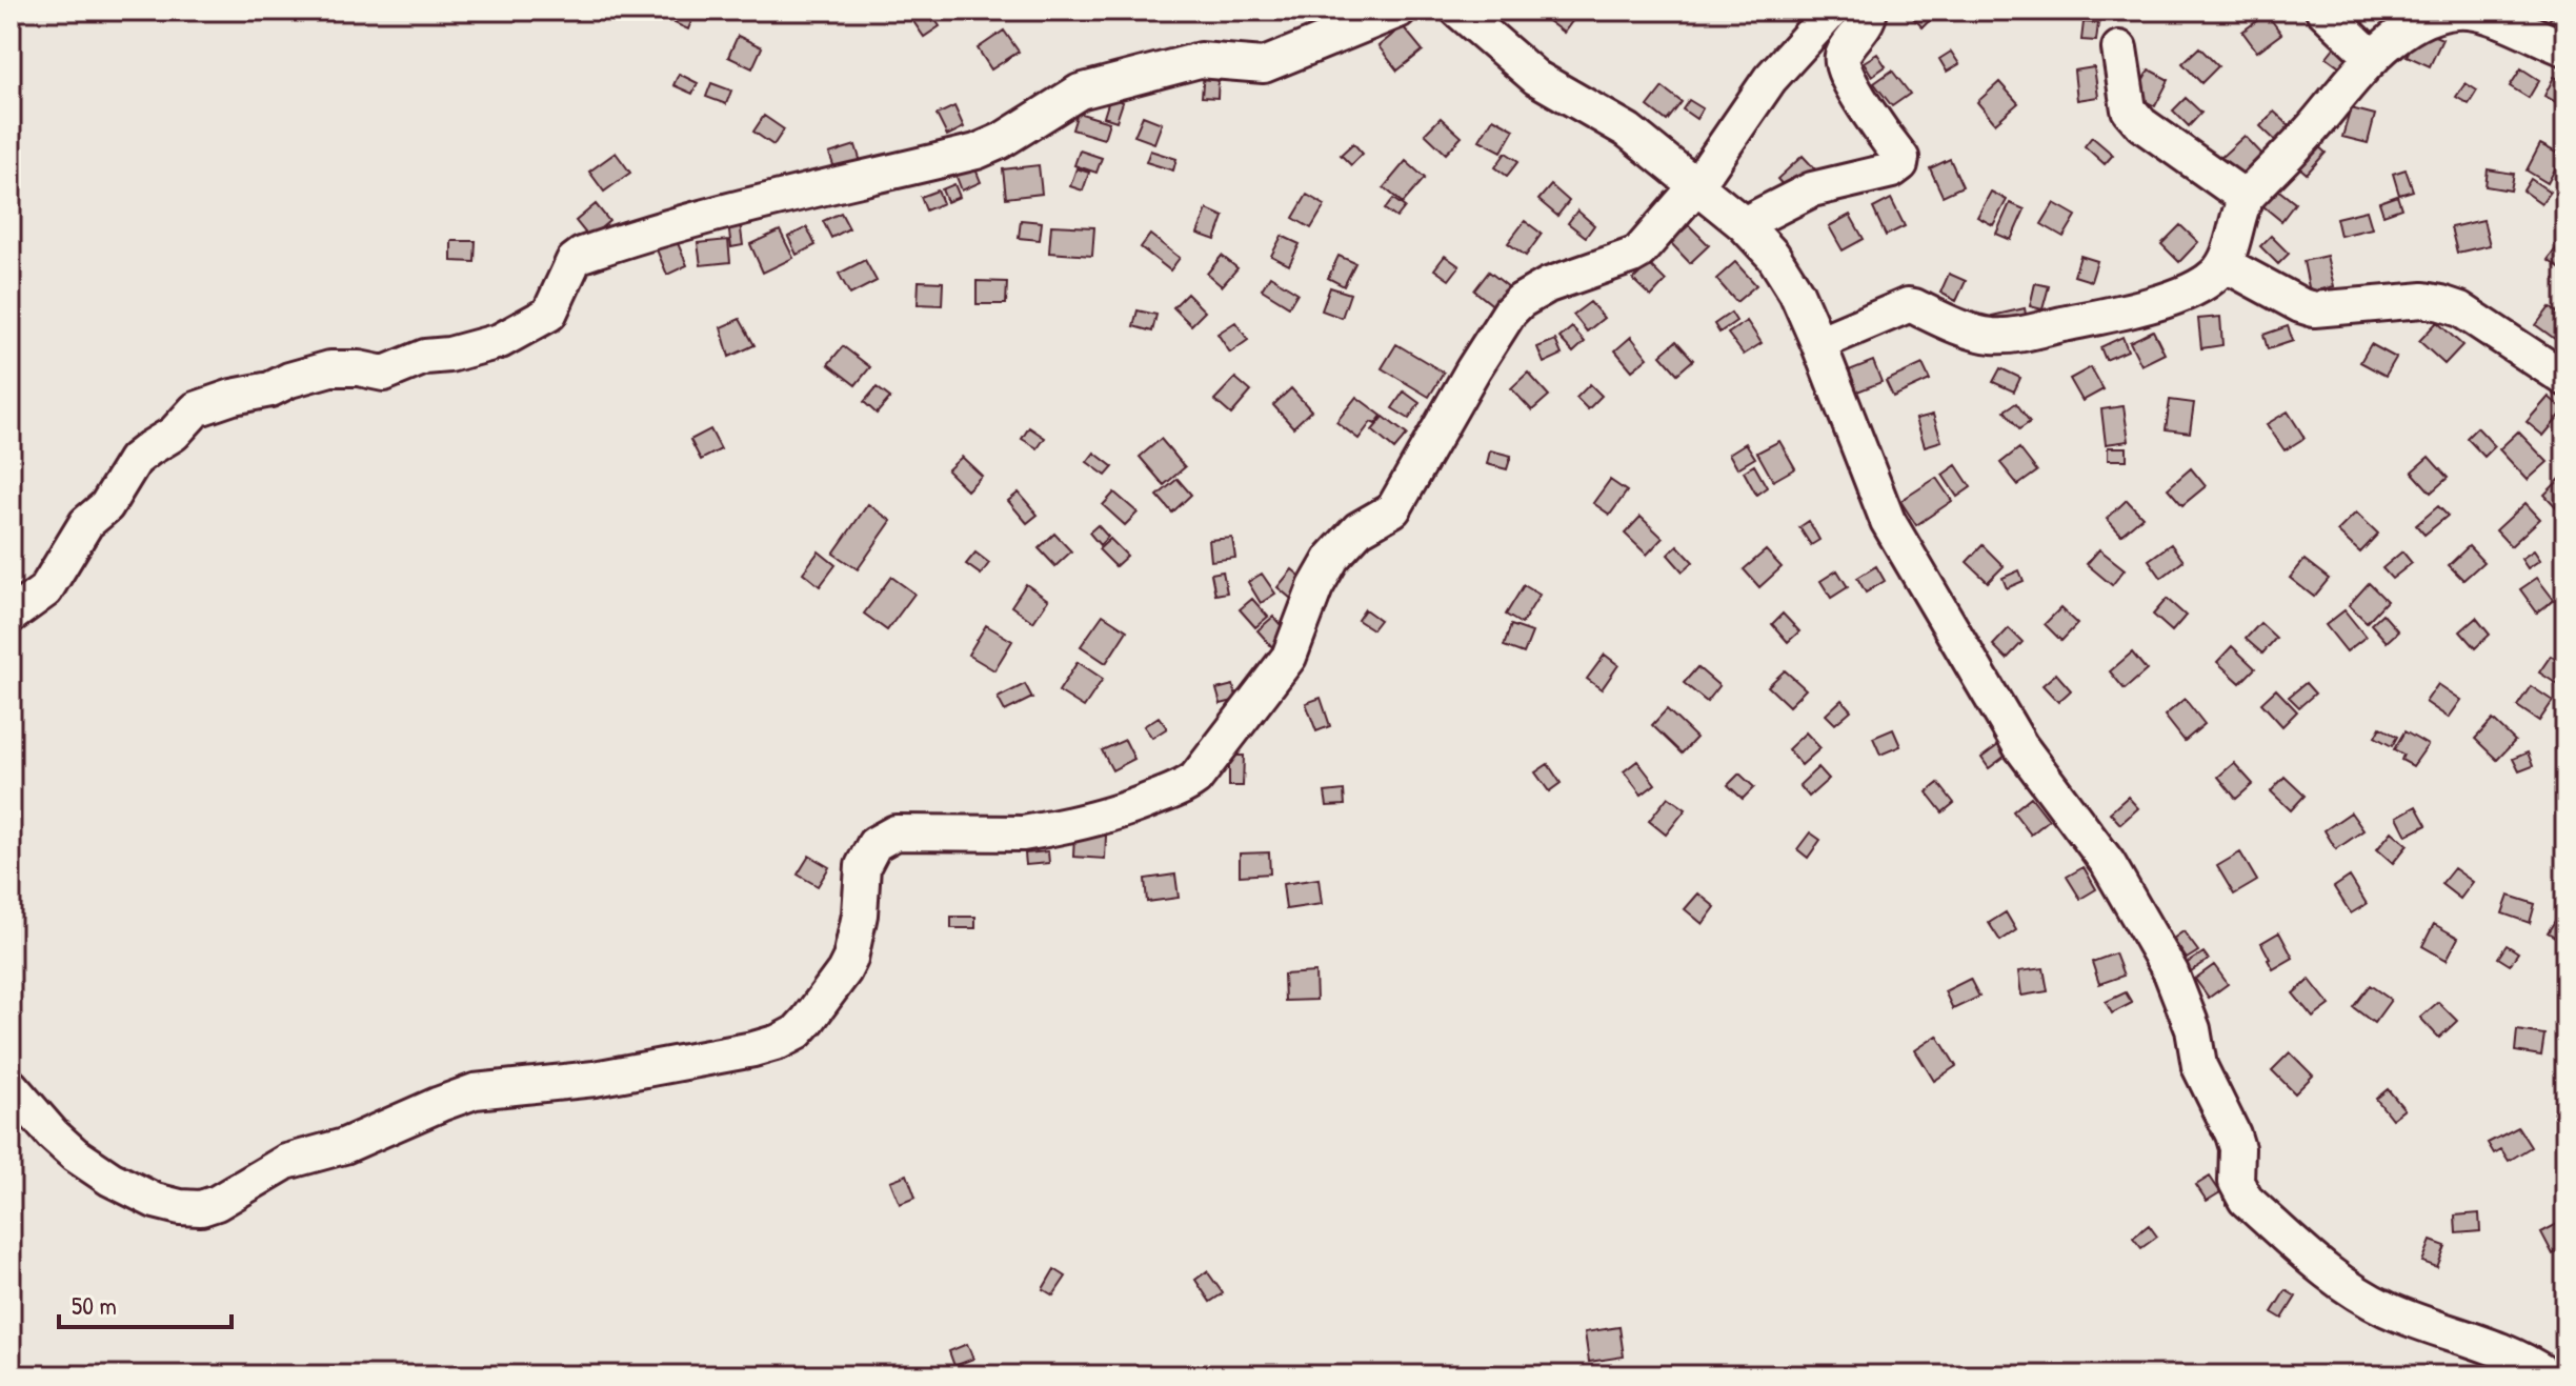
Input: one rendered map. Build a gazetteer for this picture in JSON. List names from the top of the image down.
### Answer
{
  "scale_bar": "50 m"
}
